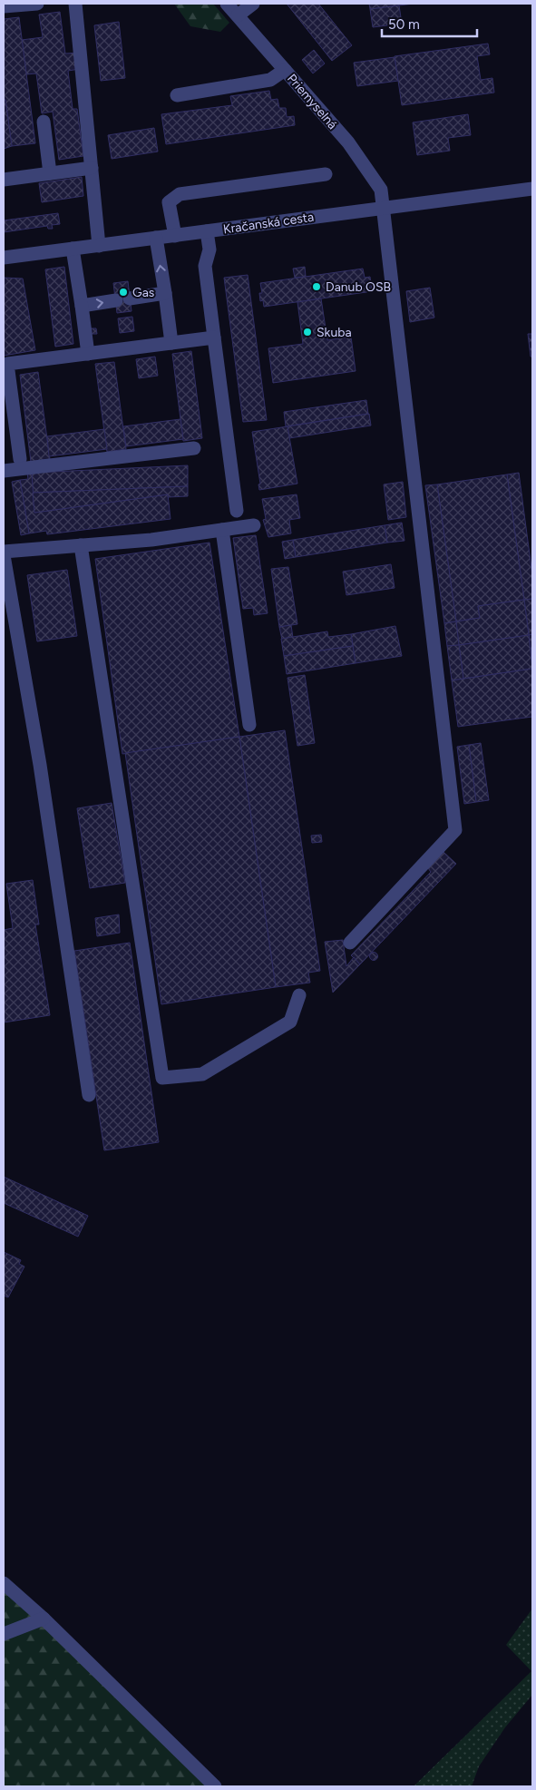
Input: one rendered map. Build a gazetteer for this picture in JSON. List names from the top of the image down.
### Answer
{
  "streets": {
    "street": ["Priemyselná", "Kračanská cesta"]
  },
  "crossings": [
    ["Priemyselná", "Kračanská cesta"]
  ],
  "places": ["Danub OSB", "Gas", "Skuba"],
  "scale_bar": "50 m"
}
